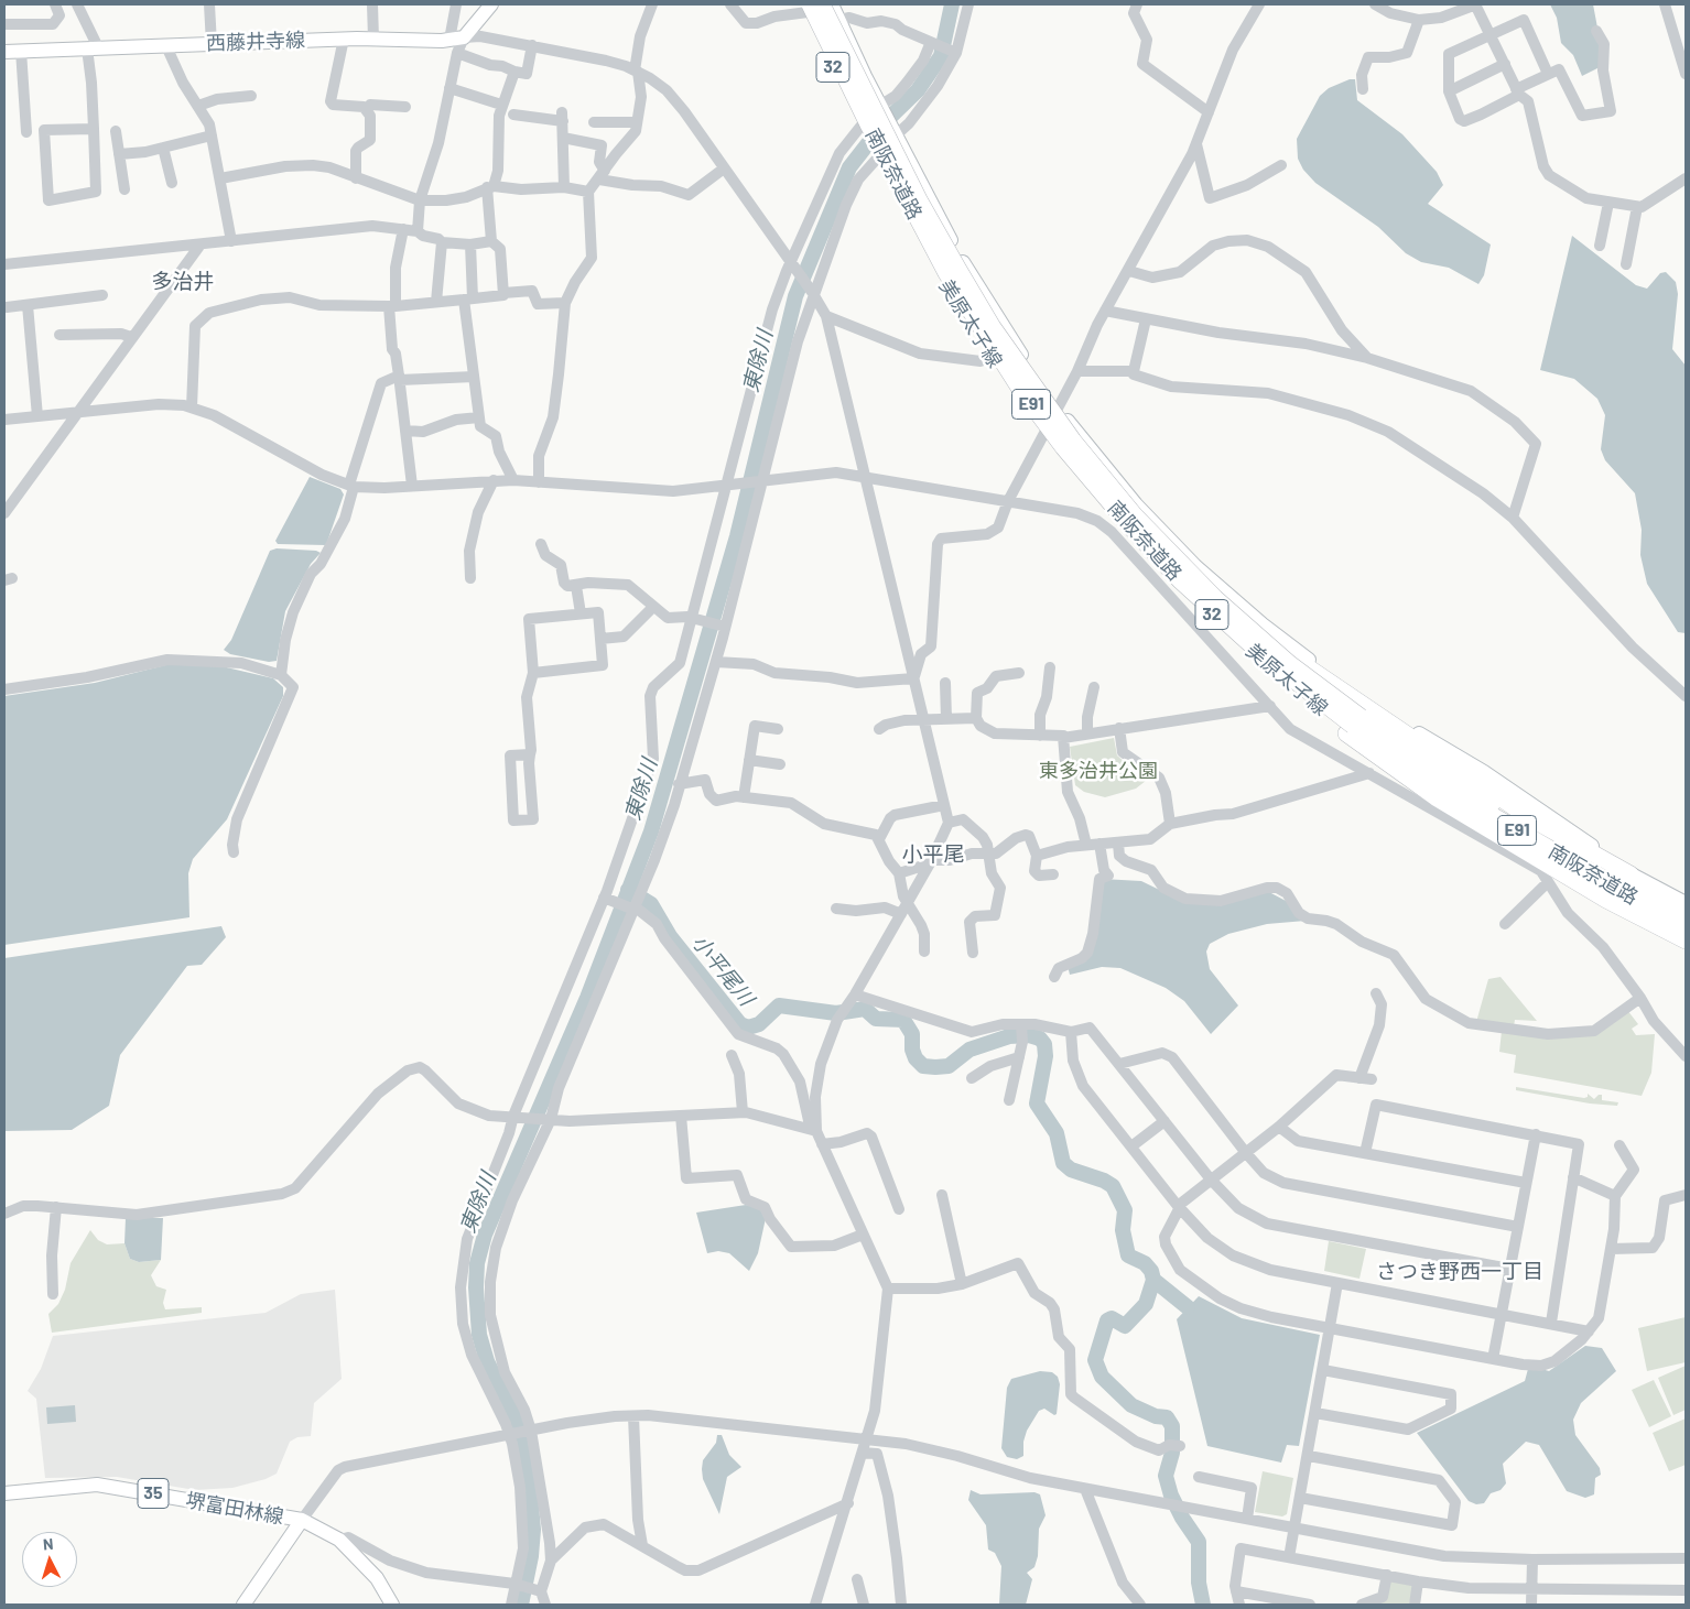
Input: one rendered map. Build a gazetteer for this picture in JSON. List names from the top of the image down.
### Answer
{
  "streets": {
    "highway": ["南阪奈道路", "E91"],
    "main road": [
      "西藤井寺線",
      "32",
      "美原太子線",
      "35",
      "堺富田林線"
    ]
  },
  "crossings": [
    ["南阪奈道路", "美原太子線"]
  ],
  "districts": ["多治井", "小平尾", "さつき野西一丁目"],
  "water": ["東除川", "小平尾川"],
  "parks": ["東多治井公園"],
  "north": "top"
}
